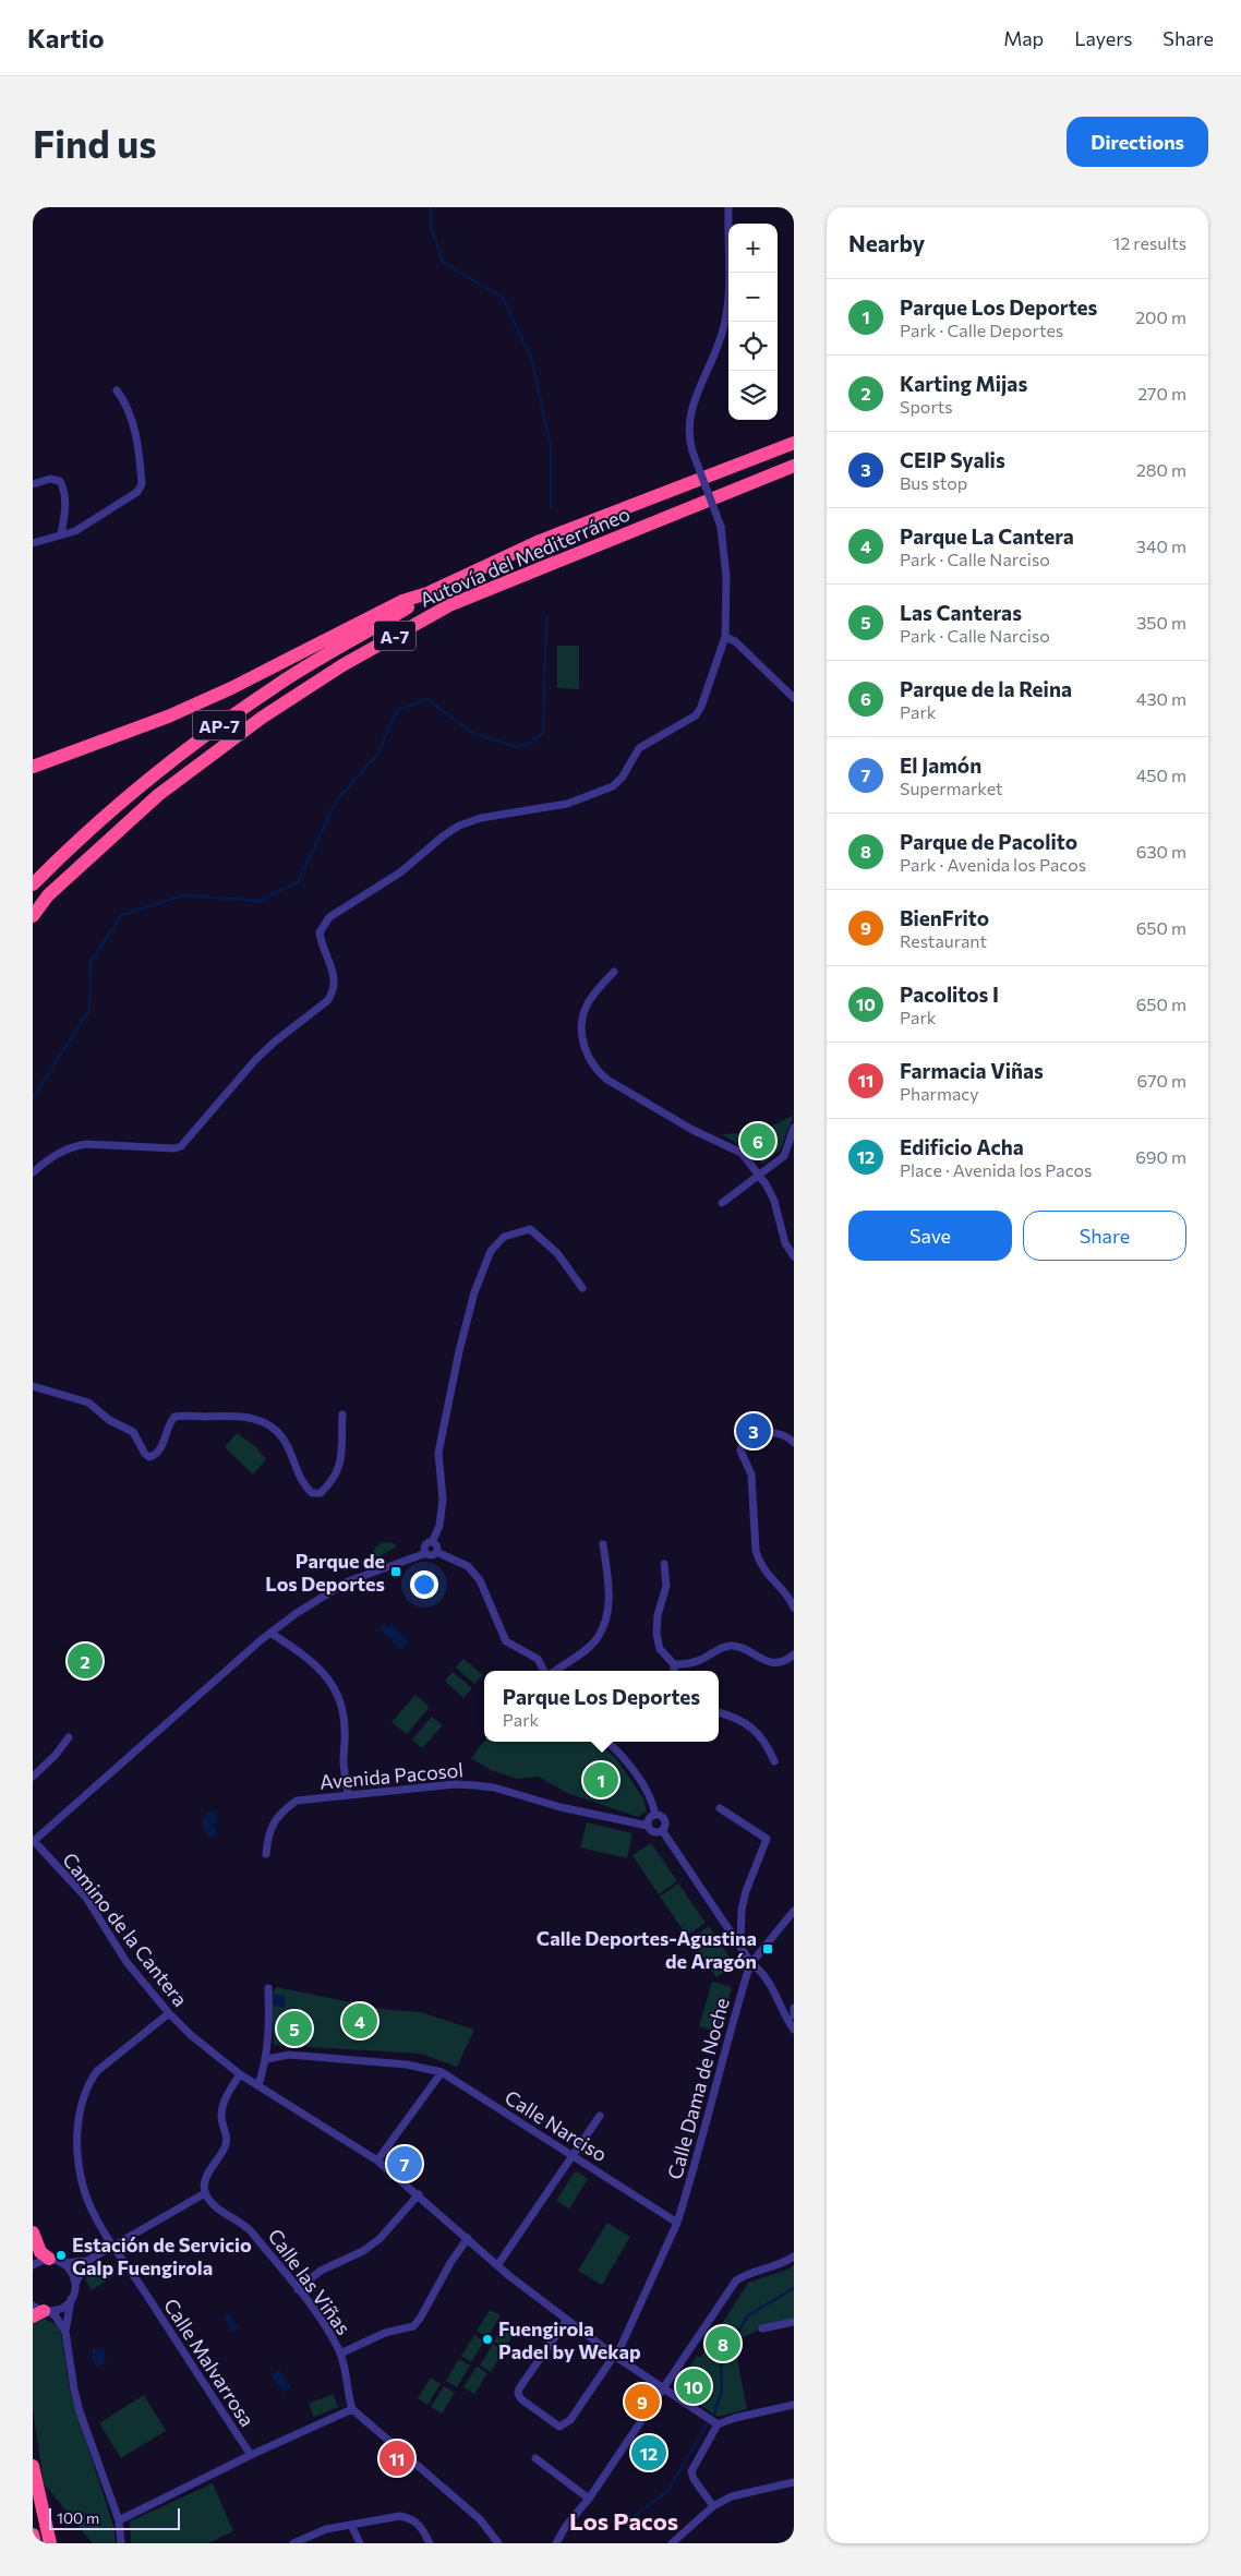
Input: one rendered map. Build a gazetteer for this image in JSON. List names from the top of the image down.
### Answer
{
  "streets": {
    "highway": ["Autovía del Mediterráneo", "A-7", "AP-7"],
    "street": [
      "Avenida Pacosol",
      "Camino de la Cantera",
      "Calle Dama de Noche",
      "Calle Narciso",
      "Calle las Viñas",
      "Calle Malvarrosa"
    ]
  },
  "crossings": [
    ["Autovía del Mediterráneo", "AP-7"],
    ["Camino de la Cantera", "Calle Malvarrosa"],
    ["Calle Dama de Noche", "Calle Narciso"]
  ],
  "districts": ["Los Pacos"],
  "places": {
    "transit": ["Parque de Los Deportes", "Calle Deportes-Agustina de Aragón"],
    "other": ["Estación de Servicio Galp Fuengirola", "Fuengirola Padel by Wekap"]
  },
  "scale_bar": "100 m",
  "page": {
    "header": "Kartio",
    "nav": ["Map", "Layers", "Share"],
    "buttons": [
      "Directions",
      ["Save", "Share"]
    ],
    "title": "Find us",
    "heading": ["Nearby", "12 results"],
    "map_buttons": ["+", "−"],
    "list": [
      {
        "mark": "1",
        "name": "Parque Los Deportes",
        "note": "Park · Calle Deportes",
        "value": "200 m"
      },
      {
        "mark": "2",
        "name": "Karting Mijas",
        "note": "Sports",
        "value": "270 m"
      },
      {
        "mark": "3",
        "name": "CEIP Syalis",
        "note": "Bus stop",
        "value": "280 m"
      },
      {
        "mark": "4",
        "name": "Parque La Cantera",
        "note": "Park · Calle Narciso",
        "value": "340 m"
      },
      {
        "mark": "5",
        "name": "Las Canteras",
        "note": "Park · Calle Narciso",
        "value": "350 m"
      },
      {
        "mark": "6",
        "name": "Parque de la Reina",
        "note": "Park",
        "value": "430 m"
      },
      {
        "mark": "7",
        "name": "El Jamón",
        "note": "Supermarket",
        "value": "450 m"
      },
      {
        "mark": "8",
        "name": "Parque de Pacolito",
        "note": "Park · Avenida los Pacos",
        "value": "630 m"
      },
      {
        "mark": "9",
        "name": "BienFrito",
        "note": "Restaurant",
        "value": "650 m"
      },
      {
        "mark": "10",
        "name": "Pacolitos I",
        "note": "Park",
        "value": "650 m"
      },
      {
        "mark": "11",
        "name": "Farmacia Viñas",
        "note": "Pharmacy",
        "value": "670 m"
      },
      {
        "mark": "12",
        "name": "Edificio Acha",
        "note": "Place · Avenida los Pacos",
        "value": "690 m"
      }
    ],
    "pins": [
      "6",
      "3",
      "2",
      "1",
      "4",
      "5",
      "7",
      "8",
      "10",
      "9",
      "12",
      "11"
    ],
    "popup": ["Parque Los Deportes", "Park"],
    "scale": "100 m"
  }
}
